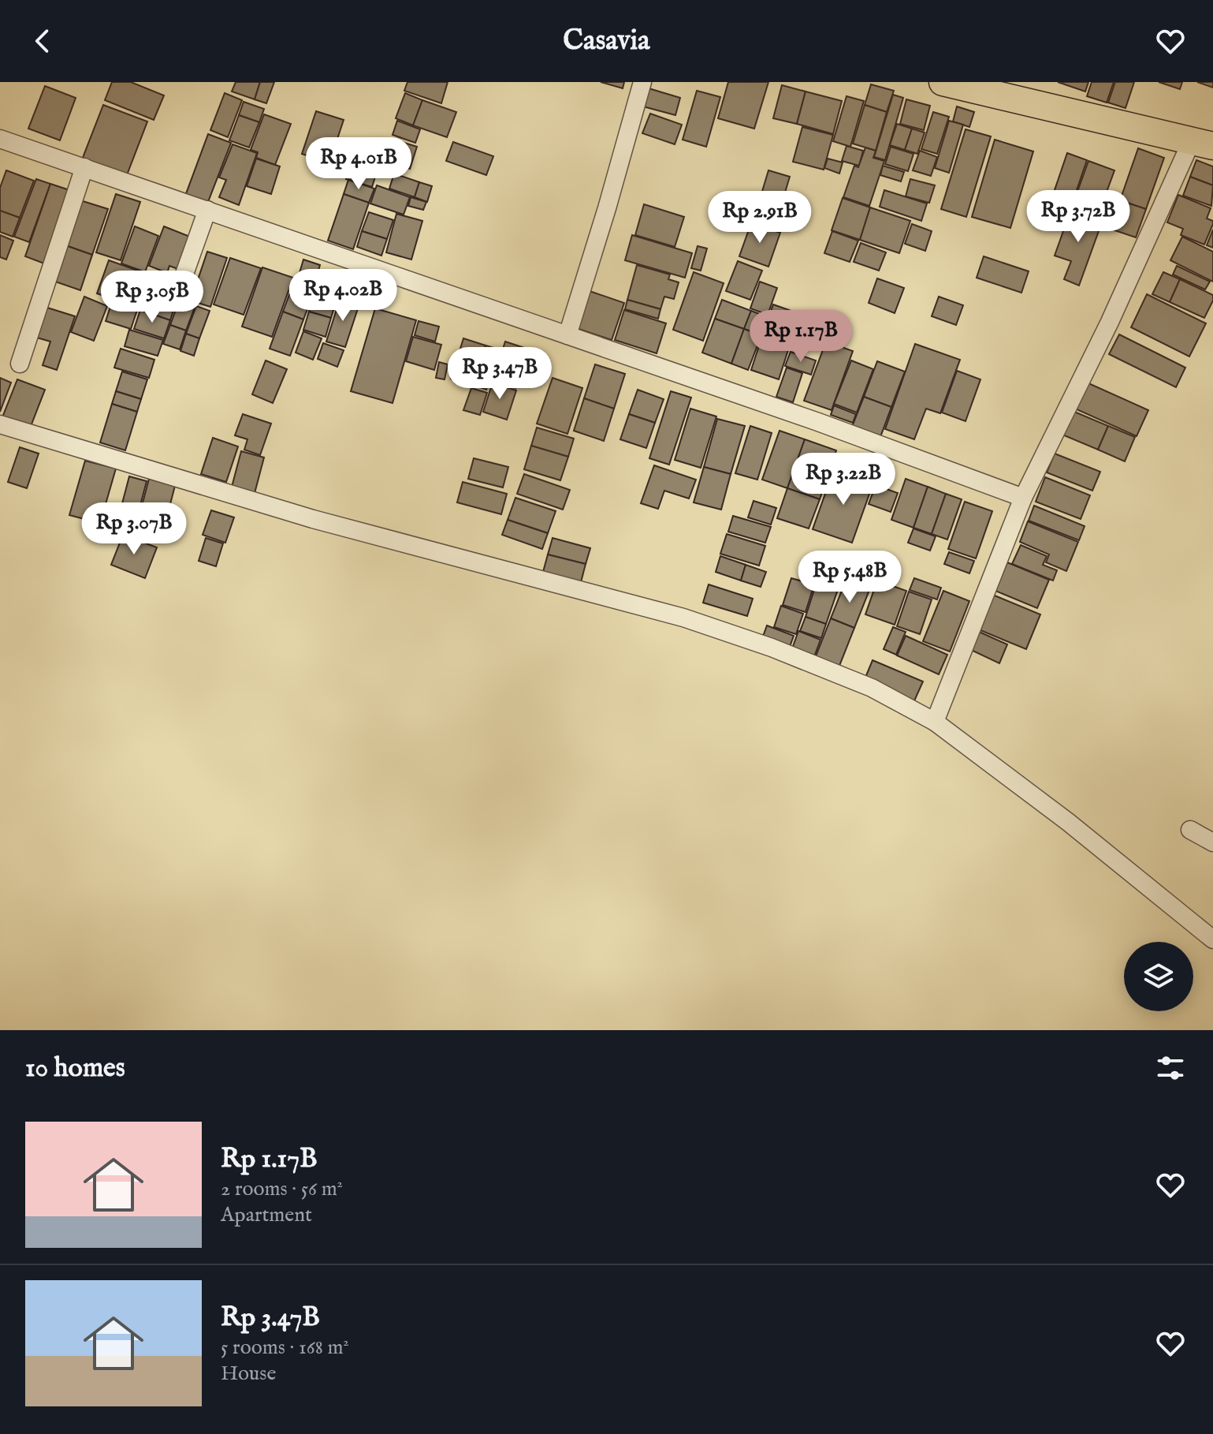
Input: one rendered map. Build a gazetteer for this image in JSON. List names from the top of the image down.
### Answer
{
  "page": {
    "header": "Casavia",
    "price": [
      "Rp 4.01B",
      "Rp 3.72B",
      "Rp 2.91B",
      "Rp 4.02B",
      "Rp 3.05B",
      "Rp 1.17B",
      "Rp 3.47B",
      "Rp 3.22B",
      "Rp 3.07B",
      "Rp 5.48B"
    ],
    "heading": "10 homes",
    "list": [
      {
        "name": "Rp 1.17B",
        "note": "2 rooms · 56 m² · Apartment"
      },
      {
        "name": "Rp 3.47B",
        "note": "5 rooms · 168 m² · House"
      }
    ]
  }
}
